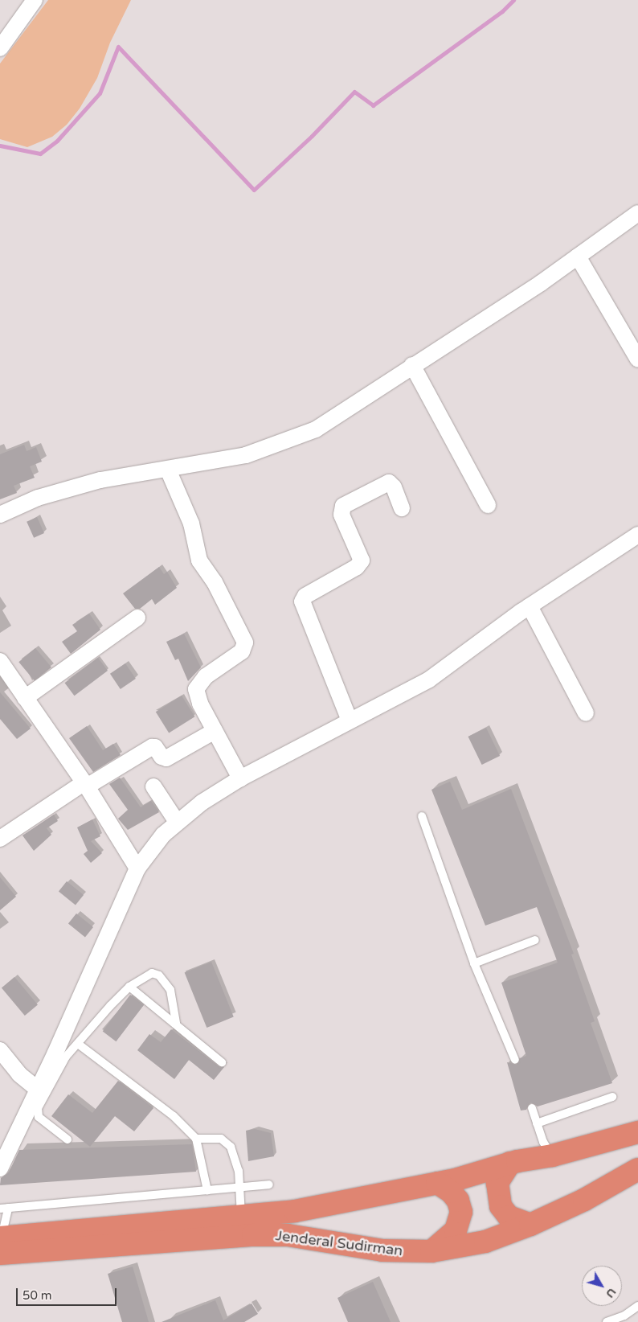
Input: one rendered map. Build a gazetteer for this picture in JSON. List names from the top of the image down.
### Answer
{
  "streets": {
    "highway": ["Jenderal Sudirman"]
  },
  "scale_bar": "50 m",
  "north": "bottom right"
}
